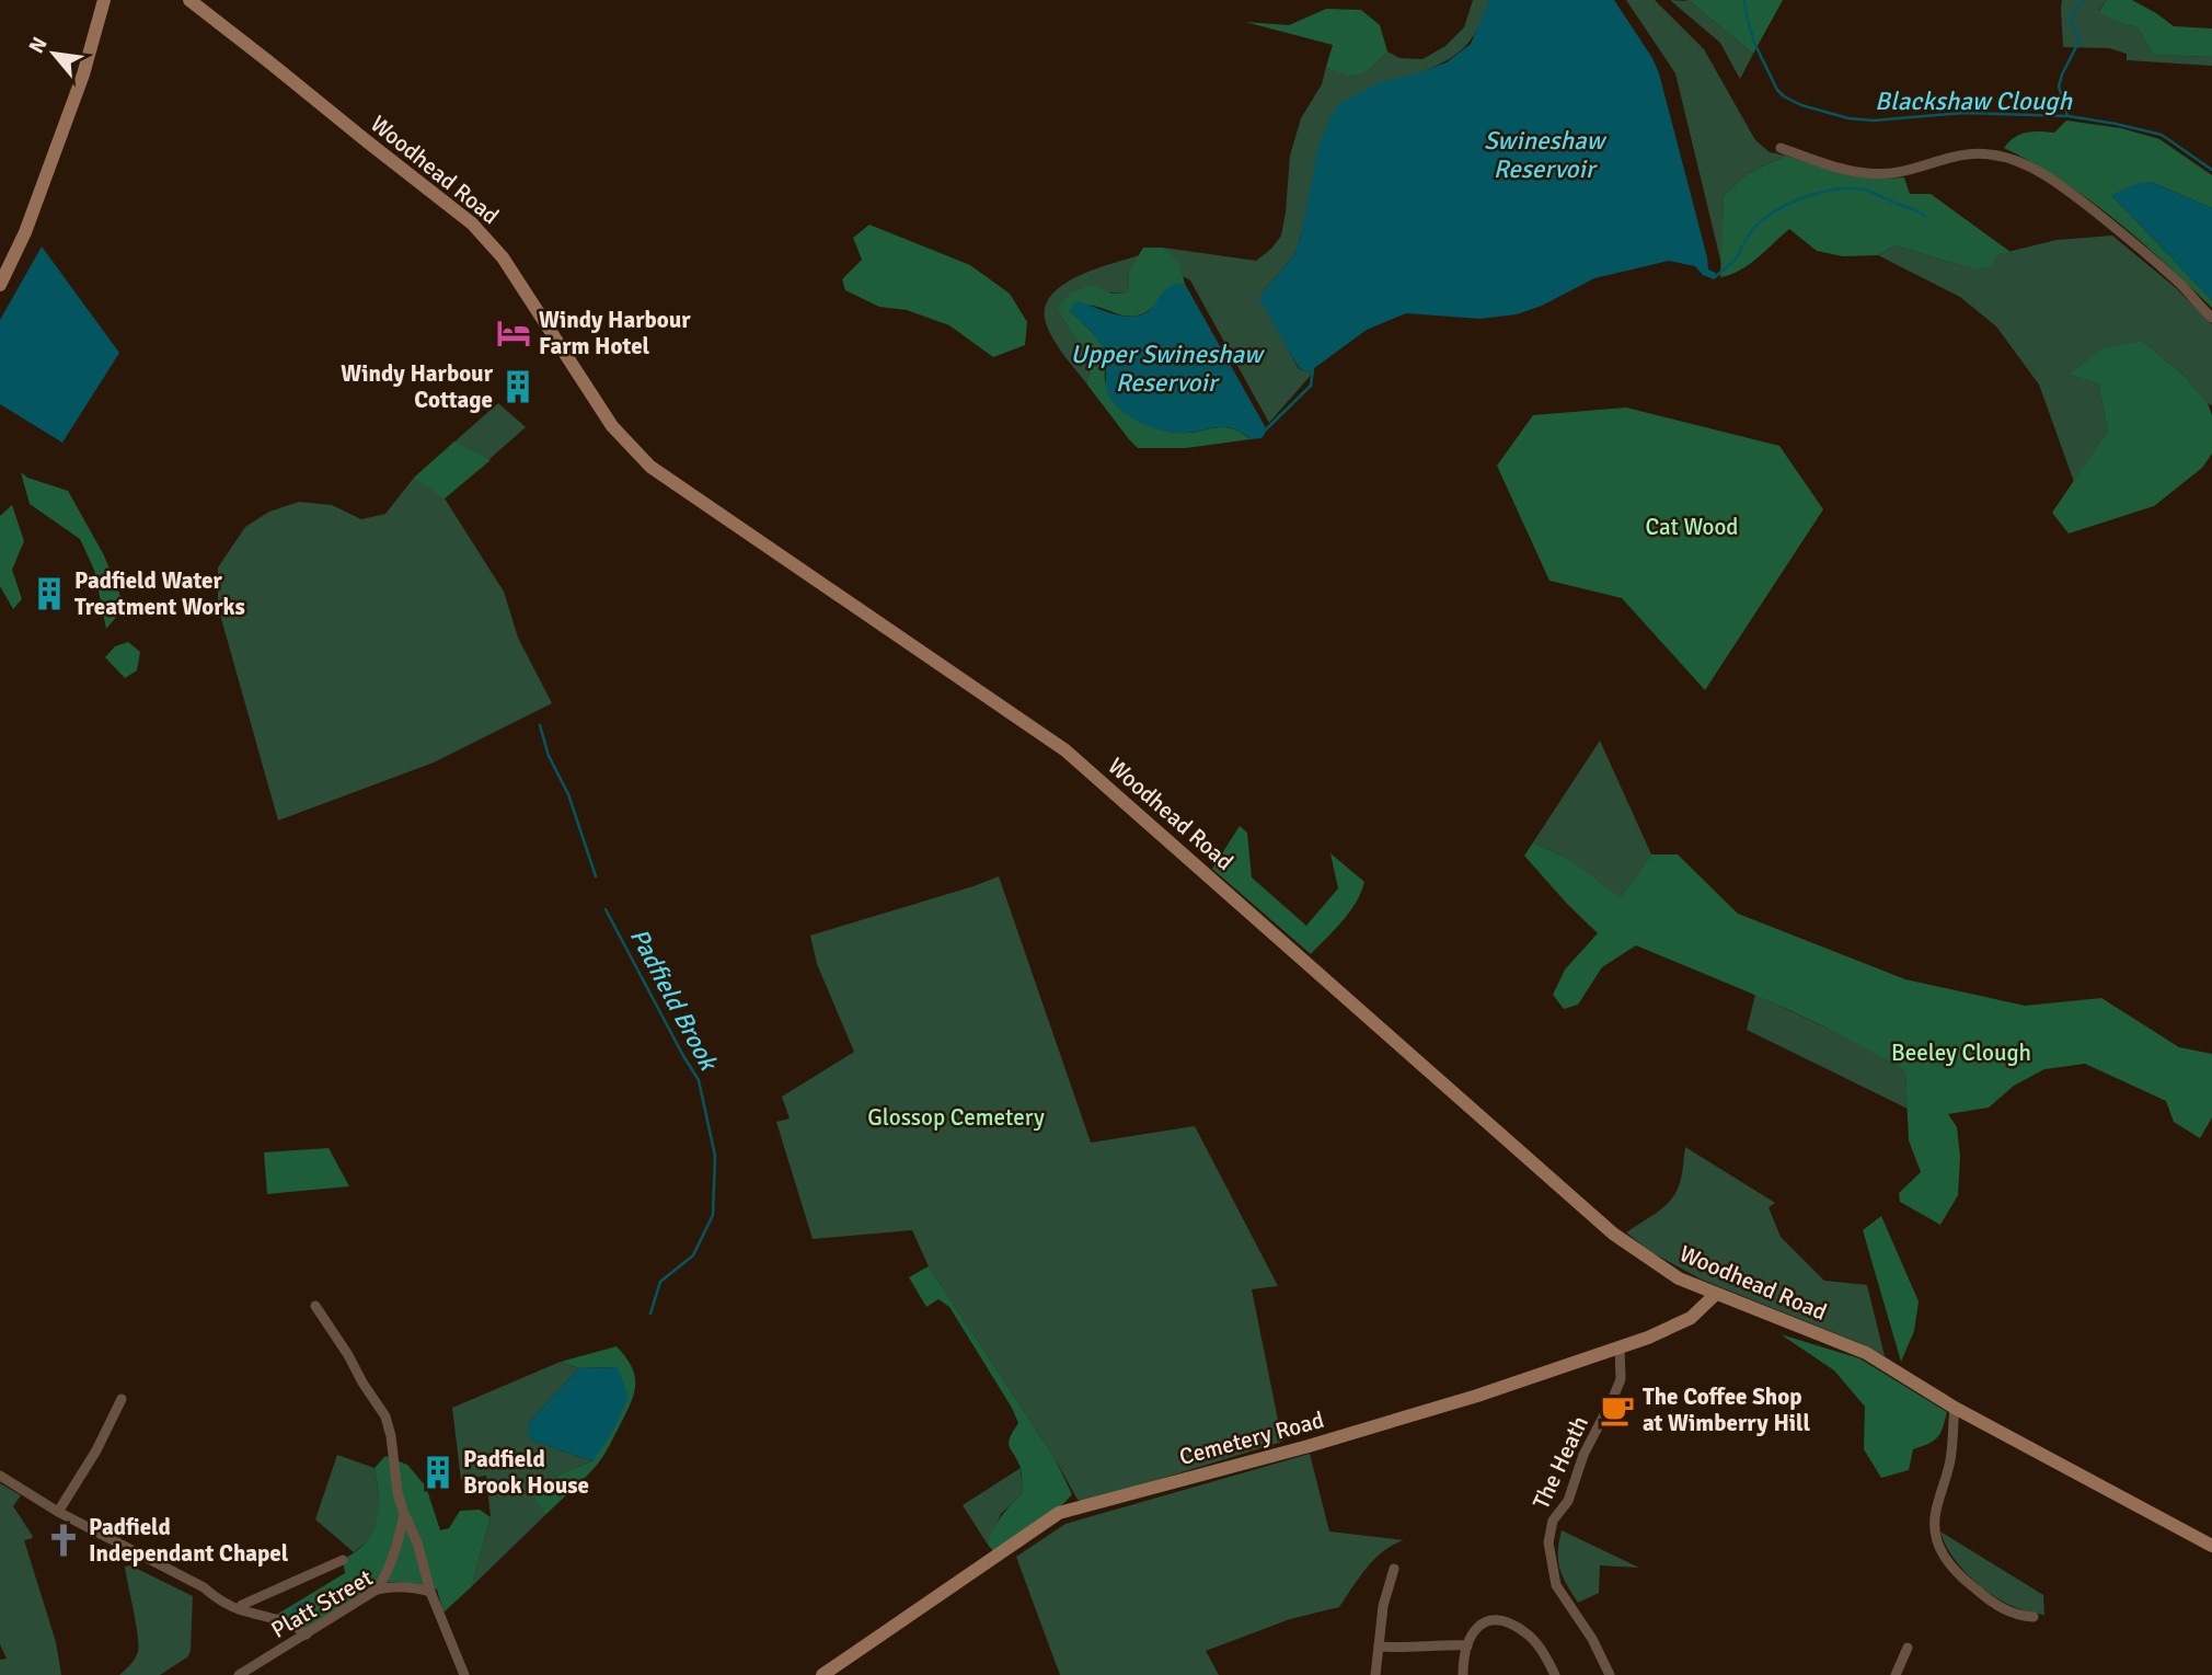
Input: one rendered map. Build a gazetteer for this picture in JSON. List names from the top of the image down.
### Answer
{
  "streets": {
    "main road": ["Woodhead Road", "Cemetery Road"],
    "street": ["The Heath", "Platt Street"]
  },
  "crossings": [
    ["Woodhead Road", "Cemetery Road"],
    ["Cemetery Road", "The Heath"]
  ],
  "water": [
    "Blackshaw Clough",
    "Swineshaw Reservoir",
    "Upper Swineshaw Reservoir",
    "Padfield Brook"
  ],
  "parks": ["Cat Wood", "Beeley Clough", "Glossop Cemetery"],
  "places": {
    "hotel": ["Windy Harbour Farm Hotel"],
    "building": ["Windy Harbour Cottage", "Padfield Water Treatment Works", "Padfield Brook House"],
    "cafe": ["The Coffee Shop at Wimberry Hill"],
    "church": ["Padfield Independant Chapel"]
  },
  "north": "top left"
}
